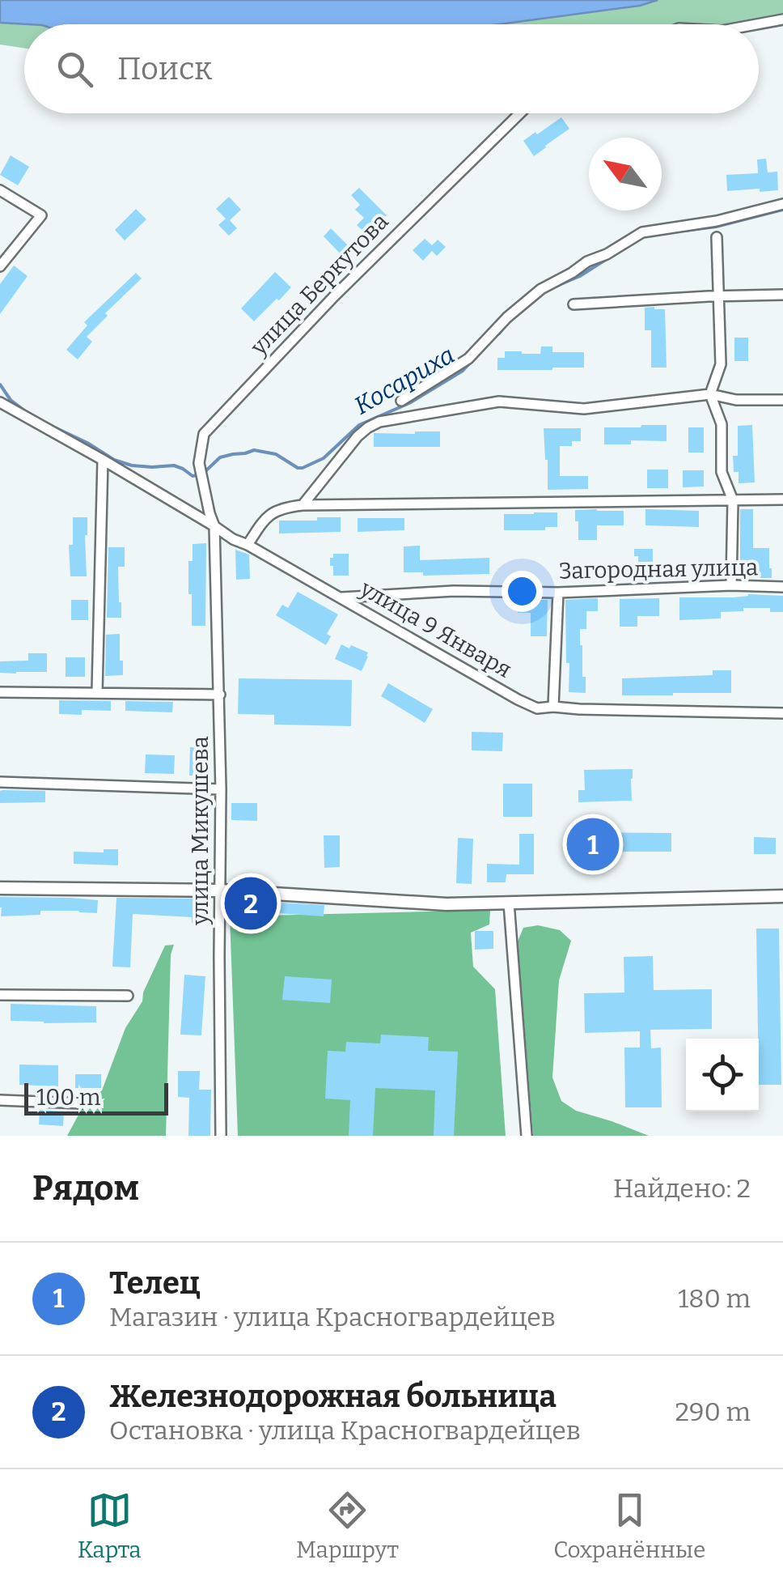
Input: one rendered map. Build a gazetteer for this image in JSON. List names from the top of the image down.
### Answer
{
  "streets": {
    "street": [
      "улица Беркутова",
      "Загородная улица",
      "улица 9 Января",
      "улица Микушева"
    ]
  },
  "crossings": [
    ["улица Беркутова", "улица 9 Января"],
    ["улица Беркутова", "улица Микушева"],
    ["Загородная улица", "улица 9 Января"],
    ["улица 9 Января", "улица Микушева"]
  ],
  "water": ["Косариха"],
  "scale_bar": "100 m",
  "north": "top left",
  "page": {
    "search": "Поиск",
    "pins": ["1", "2"],
    "scale": "100 m",
    "heading": ["Рядом", "Найдено: 2"],
    "list": [
      {
        "mark": "1",
        "name": "Телец",
        "note": "Магазин · улица Красногвардейцев",
        "value": "180 m"
      },
      {
        "mark": "2",
        "name": "Железнодорожная больница",
        "note": "Остановка · улица Красногвардейцев",
        "value": "290 m"
      }
    ],
    "nav": ["Карта", "Маршрут", "Сохранённые"]
  }
}
